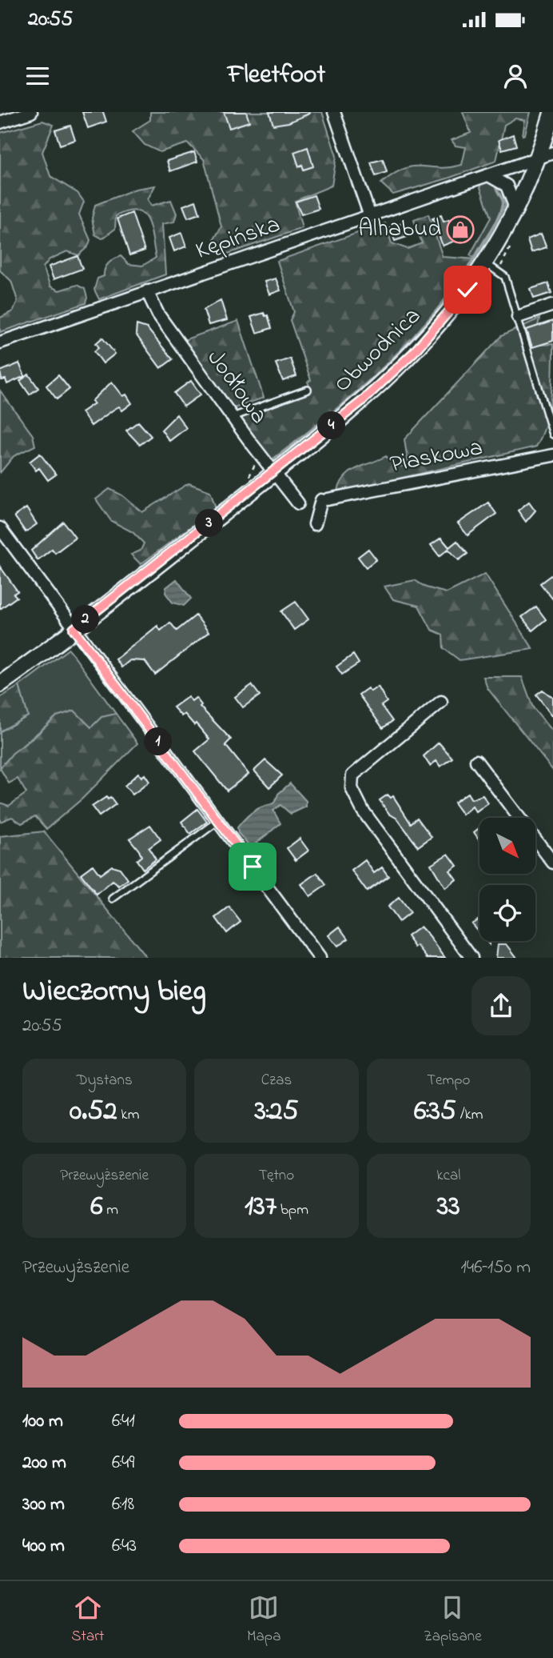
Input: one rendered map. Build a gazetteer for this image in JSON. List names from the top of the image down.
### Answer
{
  "streets": {
    "main road": ["Obwodnica"],
    "street": ["Kępińska", "Jodłowa", "Piaskowa"]
  },
  "crossings": [
    ["Kępińska", "Obwodnica"],
    ["Kępińska", "Jodłowa"],
    ["Obwodnica", "Jodłowa"]
  ],
  "places": {
    "shop": ["Alhabud"]
  },
  "north": "bottom right",
  "page": {
    "status": "20:55",
    "header": "Fleetfoot",
    "pins": [
      "4",
      "3",
      "2",
      "1"
    ],
    "heading": ["Wieczorny bieg", "20:55"],
    "stats": [
      ["Dystans", "0.52 km"],
      ["Czas", "3:25"],
      ["Tempo", "6:35 /km"],
      ["Przewyższenie", "6 m"],
      ["Tętno", "137 bpm"],
      ["kcal", "33"]
    ],
    "chart": ["Przewyższenie", "146–150 m"],
    "list": [
      {
        "name": "100 m",
        "note": "6:41"
      },
      {
        "name": "200 m",
        "note": "6:49"
      },
      {
        "name": "300 m",
        "note": "6:18"
      },
      {
        "name": "400 m",
        "note": "6:43"
      }
    ],
    "tabs": ["Start", "Mapa", "Zapisane"]
  }
}
